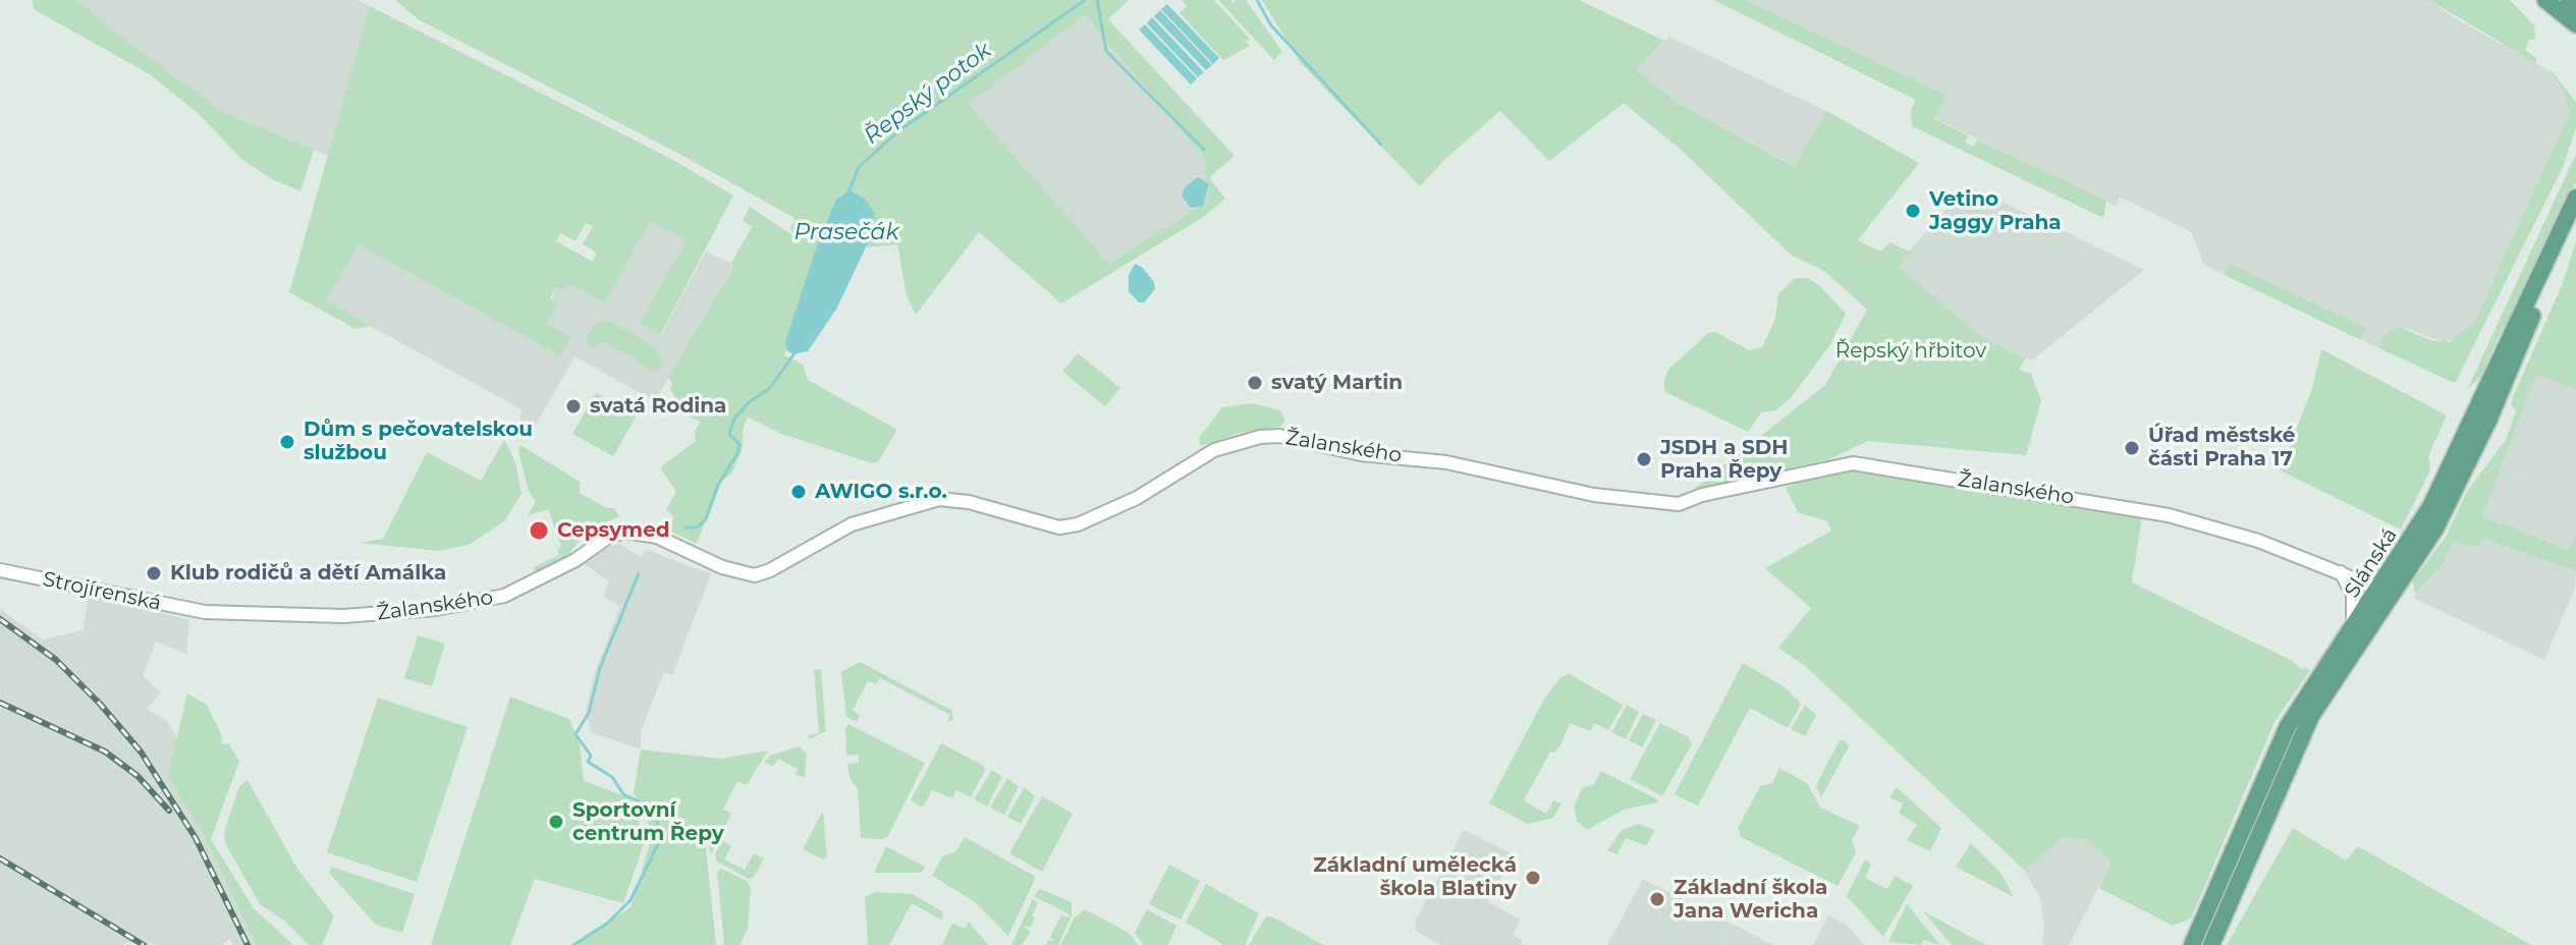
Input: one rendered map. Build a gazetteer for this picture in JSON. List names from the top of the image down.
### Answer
{
  "streets": {
    "main road": ["Slánská"],
    "street": ["Žalanského", "Strojírenská"]
  },
  "crossings": [
    ["Žalanského", "Slánská"],
    ["Žalanského", "Strojírenská"]
  ],
  "water": ["Řepský potok", "Prasečák"],
  "parks": ["Řepský hřbitov"],
  "places": [
    "Vetino Jaggy Praha",
    "svatý Martin",
    "svatá Rodina",
    "Dům s pečovatelskou službou",
    "Úřad městské části Praha 17",
    "JSDH a SDH Praha Řepy",
    "AWIGO s.r.o.",
    "Cepsymed",
    "Klub rodičů a dětí Amálka",
    "Sportovní centrum Řepy",
    "Základní umělecká škola Blatiny",
    "Základní škola Jana Wericha"
  ]
}
